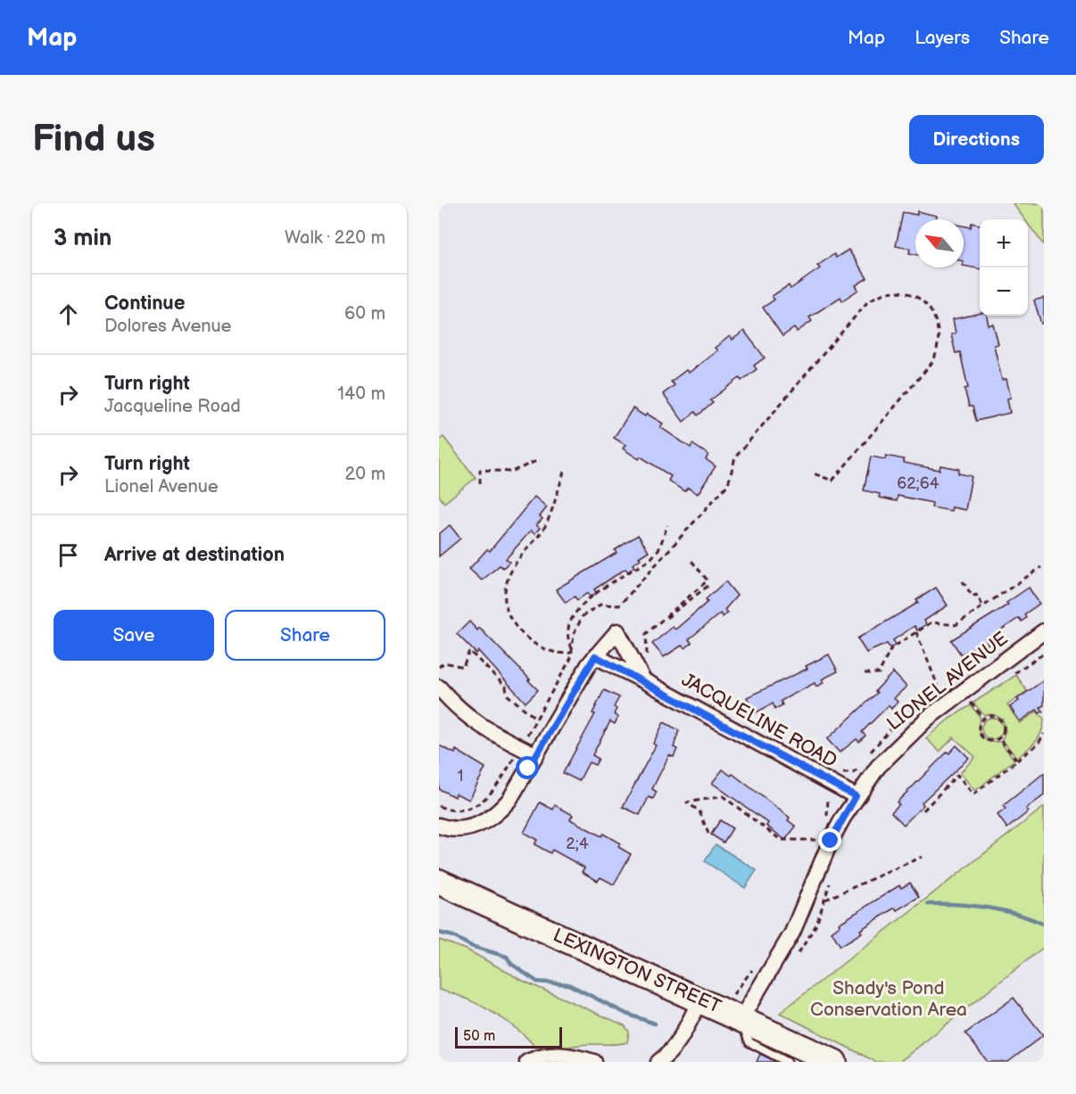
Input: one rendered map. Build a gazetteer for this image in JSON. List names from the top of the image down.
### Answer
{
  "streets": {
    "main road": ["LEXINGTON STREET"],
    "street": ["LIONEL AVENUE", "JACQUELINE ROAD"]
  },
  "crossings": [
    ["LIONEL AVENUE", "JACQUELINE ROAD"],
    ["LIONEL AVENUE", "LEXINGTON STREET"]
  ],
  "parks": ["Shady's Pond Conservation Area"],
  "house_numbers": ["62;64", "1", "2;4"],
  "scale_bar": "50 m",
  "north": "top left",
  "page": {
    "header": "Map",
    "nav": ["Map", "Layers", "Share"],
    "buttons": [
      "Directions",
      ["Save", "Share"]
    ],
    "title": "Find us",
    "heading": ["3 min", "Walk · 220 m"],
    "map_buttons": ["+", "−"],
    "list": [
      ["Continue", "Dolores Avenue", "60 m"],
      ["Turn right", "Jacqueline Road", "140 m"],
      ["Turn right", "Lionel Avenue", "20 m"],
      "Arrive at destination"
    ],
    "scale": "50 m"
  }
}
